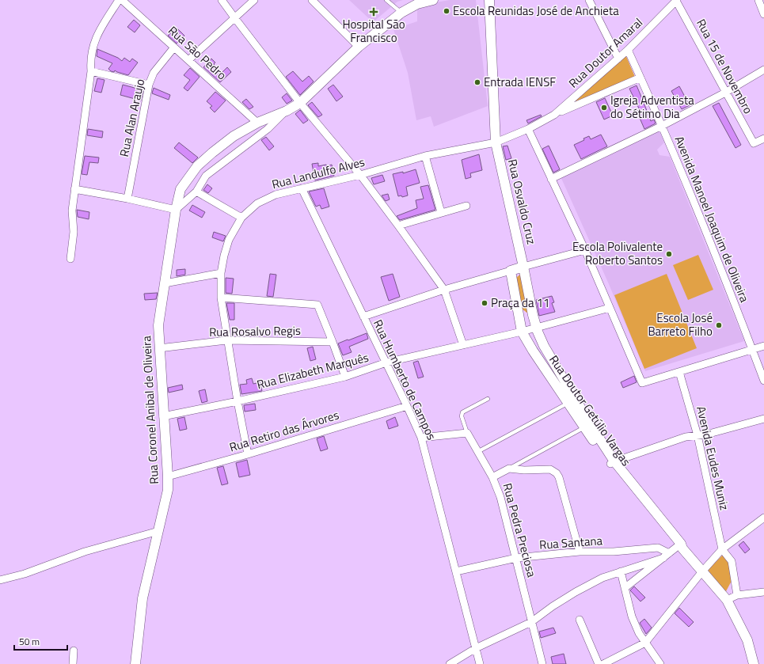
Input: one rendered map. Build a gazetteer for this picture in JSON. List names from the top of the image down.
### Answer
{
  "streets": {
    "main road": ["Rua Osvaldo Cruz", "Rua Coronel Anibal de Oliveira", "Rua Doutor Getúlio Vargas"],
    "street": [
      "Rua São Pedro",
      "Rua Doutor Amaral",
      "Rua 15 de Novembro",
      "Rua Alan Araujo",
      "Rua Landulfo Alves",
      "Avenida Manoel Joaquim de Oliveira",
      "Rua Rosalvo Regis",
      "Rua Elizabeth Marquês",
      "Rua Humberto de Campos",
      "Rua Retiro das Árvores",
      "Avenida Eudes Muniz",
      "Rua Pedra Preciosa",
      "Rua Santana"
    ]
  },
  "crossings": [
    ["Rua São Pedro", "Rua Alan Araujo"],
    ["Rua São Pedro", "Rua Coronel Anibal de Oliveira"],
    ["Rua Doutor Amaral", "Rua 15 de Novembro"],
    ["Rua Doutor Amaral", "Rua Landulfo Alves"],
    ["Rua Doutor Amaral", "Rua Osvaldo Cruz"],
    ["Rua Doutor Amaral", "Avenida Manoel Joaquim de Oliveira"],
    ["Rua Landulfo Alves", "Rua Osvaldo Cruz"],
    ["Rua Landulfo Alves", "Rua Rosalvo Regis"],
    ["Rua Landulfo Alves", "Rua Elizabeth Marquês"],
    ["Rua Landulfo Alves", "Rua Humberto de Campos"],
    ["Rua Landulfo Alves", "Rua Retiro das Árvores"],
    ["Rua Osvaldo Cruz", "Rua Doutor Getúlio Vargas"],
    ["Rua Rosalvo Regis", "Rua Coronel Anibal de Oliveira"],
    ["Rua Elizabeth Marquês", "Rua Humberto de Campos"],
    ["Rua Elizabeth Marquês", "Rua Coronel Anibal de Oliveira"],
    ["Rua Elizabeth Marquês", "Rua Doutor Getúlio Vargas"],
    ["Rua Humberto de Campos", "Rua Retiro das Árvores"],
    ["Rua Humberto de Campos", "Rua Santana"],
    ["Rua Coronel Anibal de Oliveira", "Rua Retiro das Árvores"],
    ["Rua Pedra Preciosa", "Rua Santana"]
  ],
  "places": {
    "other": [
      "Escola Reunidas José de Anchieta",
      "Entrada IENSF",
      "Igreja Adventista do Sétimo Dia",
      "Escola Polivalente Roberto Santos",
      "Praça da 11",
      "Escola José Barreto Filho"
    ],
    "health": ["Hospital São Francisco"]
  },
  "scale_bar": "50 m"
}
